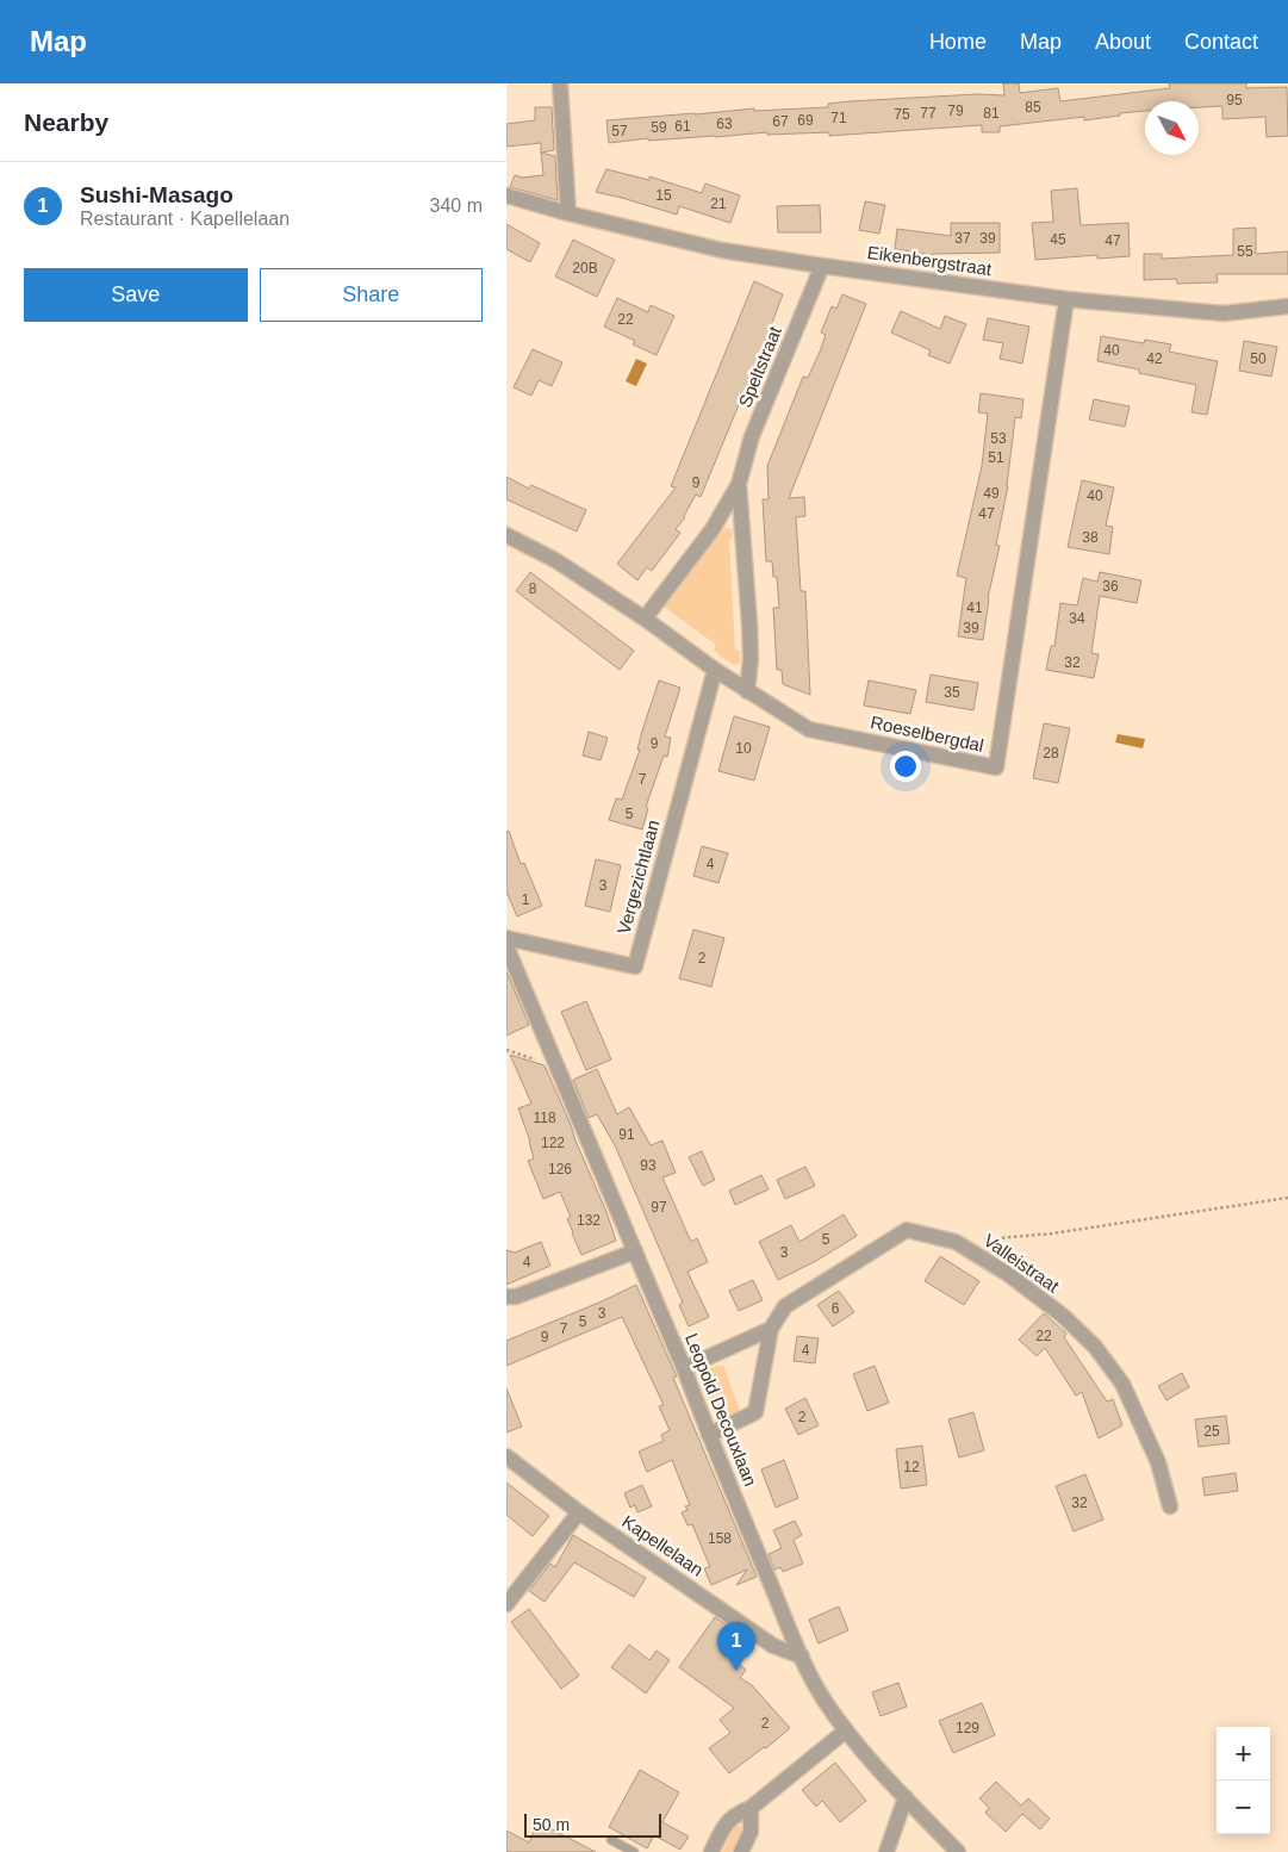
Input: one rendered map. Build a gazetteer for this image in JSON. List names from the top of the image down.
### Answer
{
  "streets": {
    "street": [
      "Eikenbergstraat",
      "Speltstraat",
      "Roeselbergdal",
      "Vergezichtlaan",
      "Valleistraat",
      "Leopold Decouxlaan",
      "Kapellelaan"
    ]
  },
  "crossings": [
    ["Eikenbergstraat", "Speltstraat"],
    ["Eikenbergstraat", "Roeselbergdal"],
    ["Speltstraat", "Roeselbergdal"],
    ["Roeselbergdal", "Vergezichtlaan"],
    ["Valleistraat", "Leopold Decouxlaan"],
    ["Leopold Decouxlaan", "Kapellelaan"]
  ],
  "house_numbers": [
    "95",
    "85",
    "79",
    "77",
    "81",
    "75",
    "71",
    "69",
    "67",
    "63",
    "61",
    "59",
    "57",
    "15",
    "21",
    "37",
    "39",
    "45",
    "47",
    "55",
    "20B",
    "22",
    "40",
    "42",
    "50",
    "53",
    "51",
    "9",
    "49",
    "40",
    "47",
    "38",
    "36",
    "8",
    "41",
    "34",
    "39",
    "32",
    "35",
    "9",
    "10",
    "28",
    "7",
    "5",
    "4",
    "3",
    "1",
    "2",
    "118",
    "91",
    "122",
    "93",
    "126",
    "97",
    "132",
    "5",
    "3",
    "4",
    "6",
    "3",
    "5",
    "7",
    "22",
    "9",
    "4",
    "2",
    "25",
    "12",
    "32",
    "158",
    "2",
    "129"
  ],
  "scale_bar": "50 m",
  "north": "bottom right",
  "page": {
    "header": "Map",
    "nav": [
      "Home",
      "Map",
      "About",
      "Contact"
    ],
    "heading": "Nearby",
    "list": [
      {
        "mark": "1",
        "name": "Sushi-Masago",
        "note": "Restaurant · Kapellelaan",
        "value": "340 m"
      }
    ],
    "buttons": ["Save", "Share"],
    "pins": "1",
    "map_buttons": ["+", "−"],
    "scale": "50 m"
  }
}
